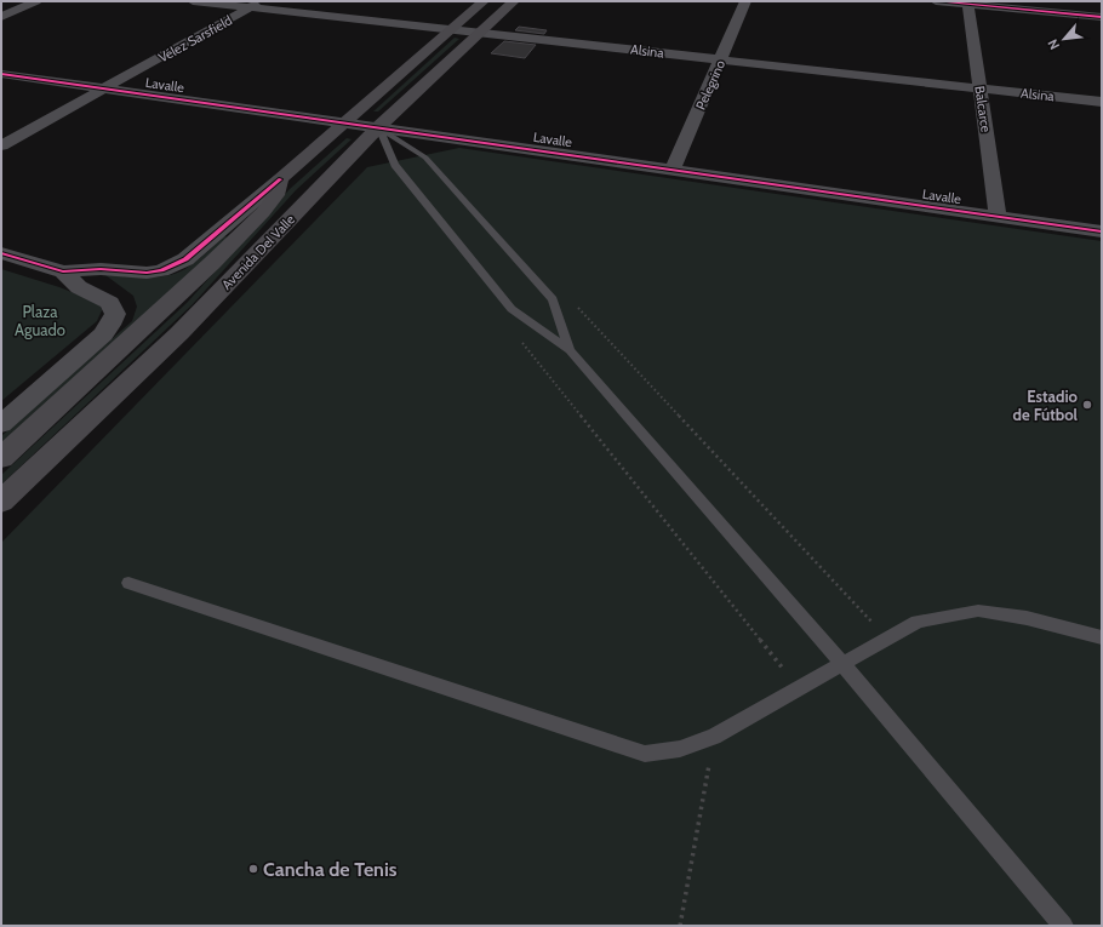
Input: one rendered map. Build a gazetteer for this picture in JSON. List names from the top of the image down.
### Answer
{
  "streets": {
    "main road": ["Avenida Del Valle"],
    "street": [
      "Vélez Sarsfield",
      "Alsina",
      "Lavalle",
      "Pelegrino",
      "Balcarce"
    ]
  },
  "crossings": [
    ["Vélez Sarsfield", "Alsina"],
    ["Vélez Sarsfield", "Lavalle"],
    ["Alsina", "Pelegrino"],
    ["Alsina", "Balcarce"],
    ["Alsina", "Avenida Del Valle"],
    ["Lavalle", "Pelegrino"],
    ["Lavalle", "Balcarce"],
    ["Lavalle", "Avenida Del Valle"]
  ],
  "parks": ["Plaza Aguado"],
  "places": ["Estadio de Fútbol", "Cancha de Tenis"],
  "north": "bottom left"
}
